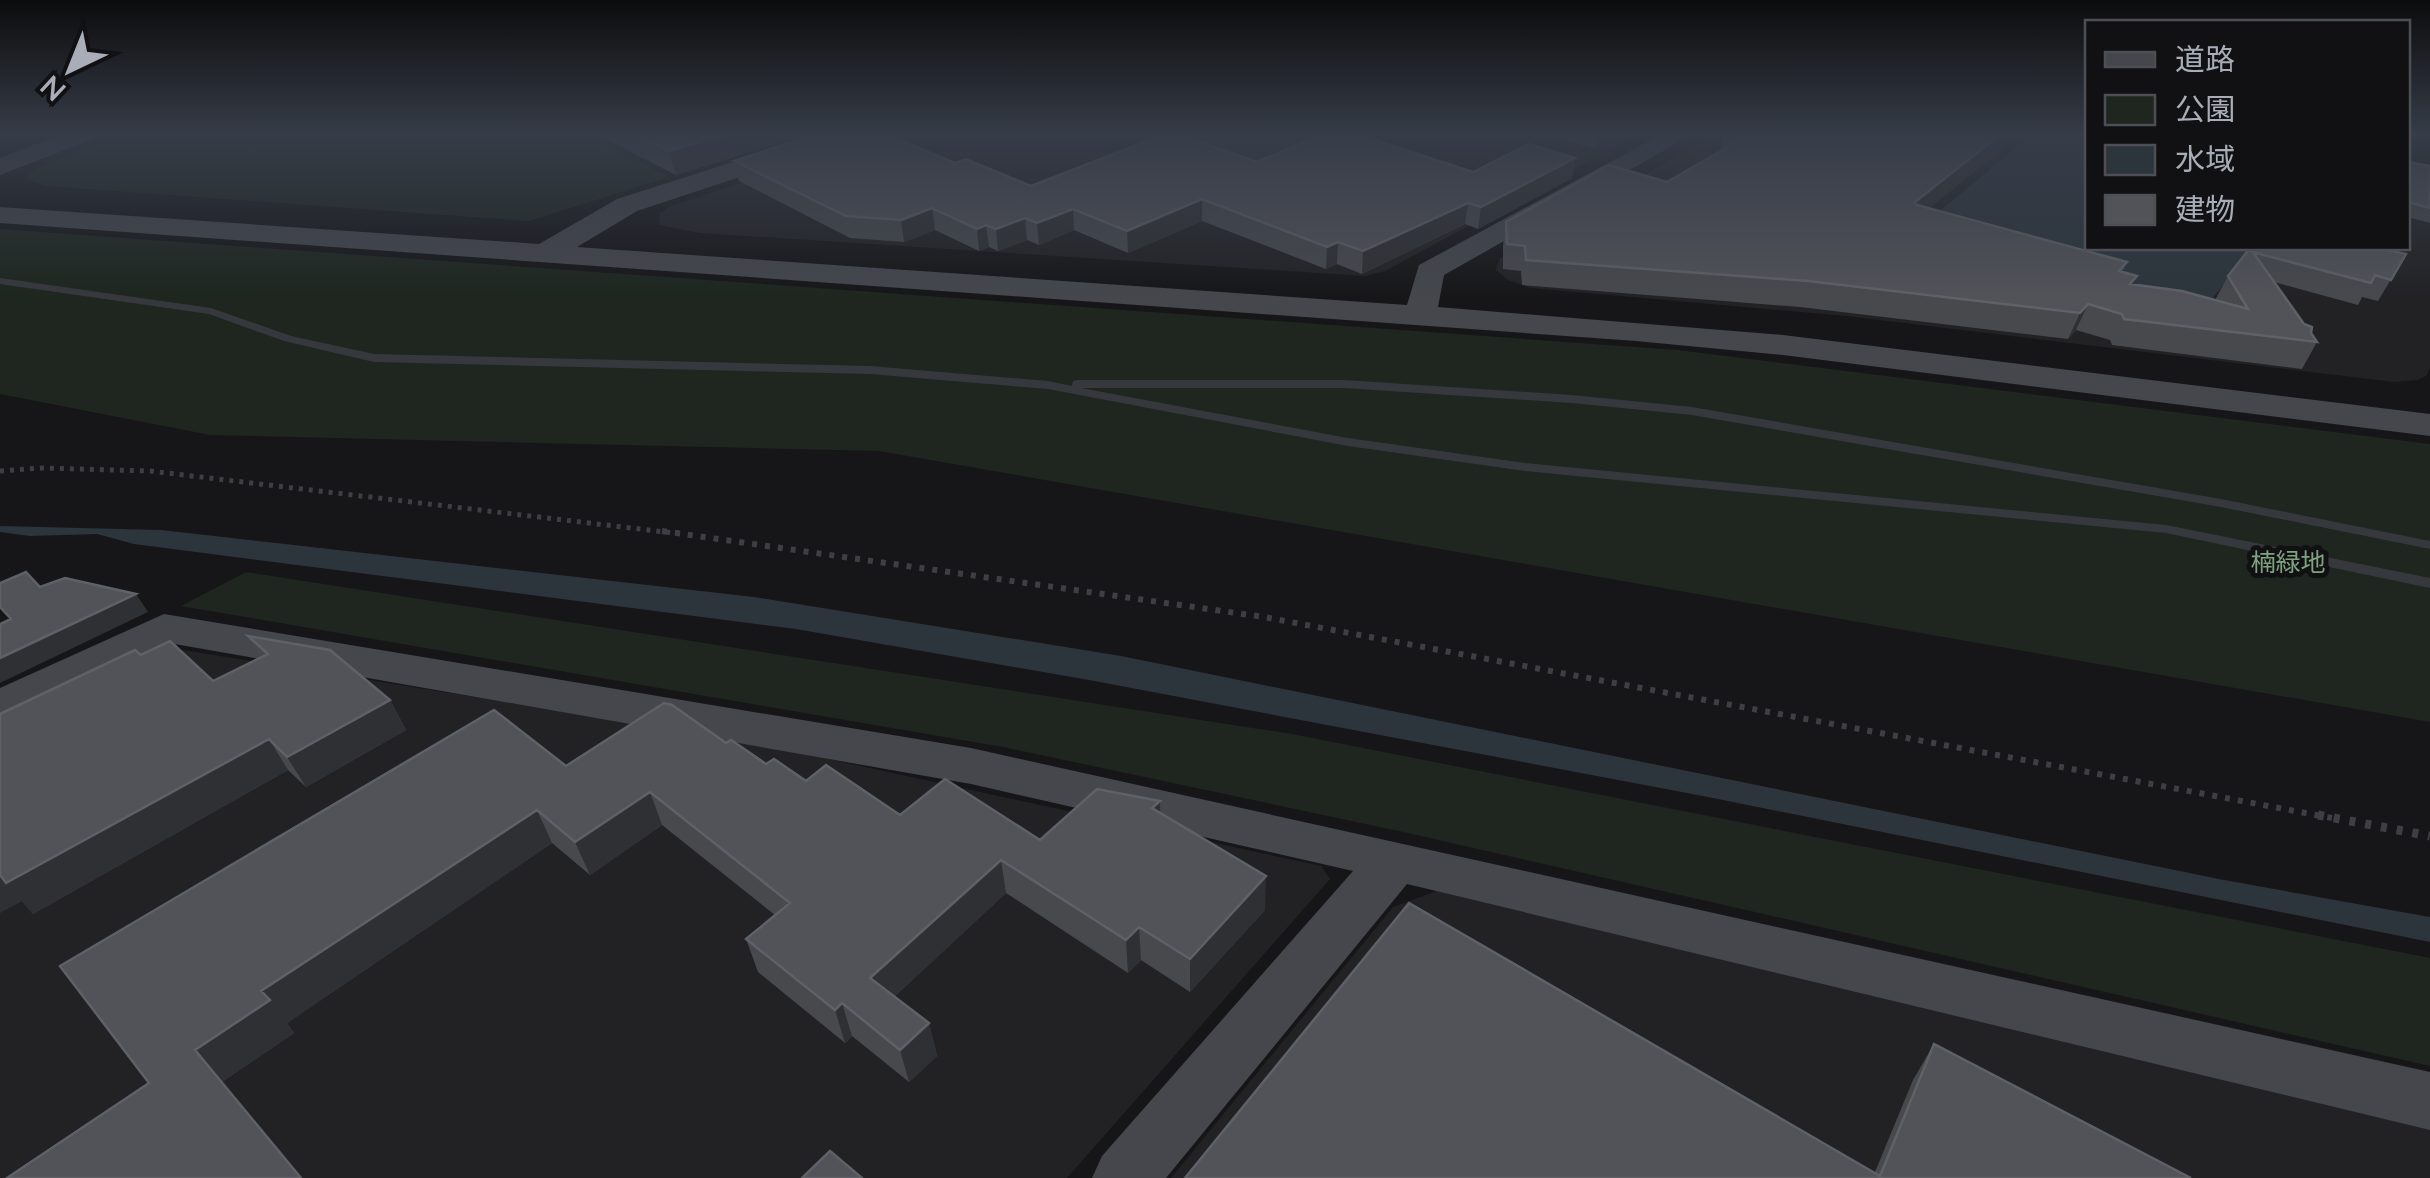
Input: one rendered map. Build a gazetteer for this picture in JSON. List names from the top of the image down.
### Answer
{
  "parks": ["楠緑地"],
  "legend": [
    "道路",
    "公園",
    "水域",
    "建物"
  ],
  "north": "bottom left"
}
